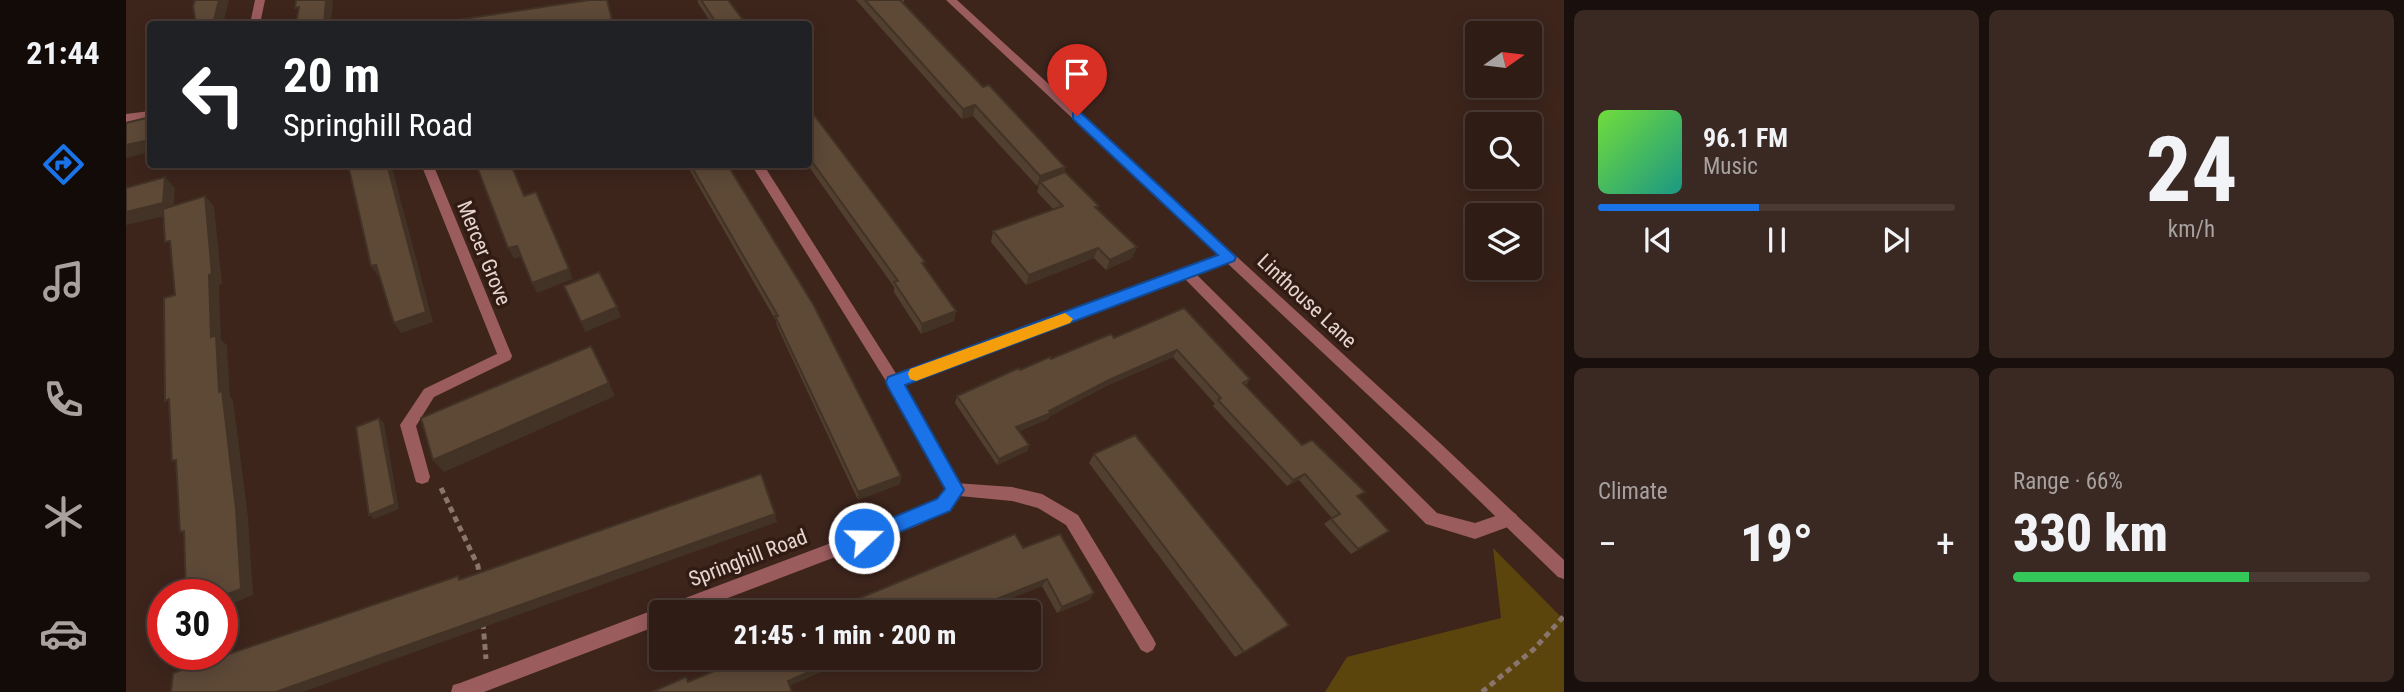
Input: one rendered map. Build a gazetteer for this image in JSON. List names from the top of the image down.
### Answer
{
  "streets": {
    "street": ["Mercer Grove", "Linthouse Lane", "Springhill Road"]
  },
  "north": "right",
  "page": {
    "tabs": "21:44",
    "tile": [
      ["24", "km/h"],
      "Climate",
      ["Range · 66%", "330 km"]
    ],
    "turn": ["20 m", "Springhill Road"],
    "song": ["96.1 FM", "Music"],
    "heat": ["−", "19°", "+"],
    "limit": "30",
    "trip": "21:45 · 1 min · 200 m"
  }
}
